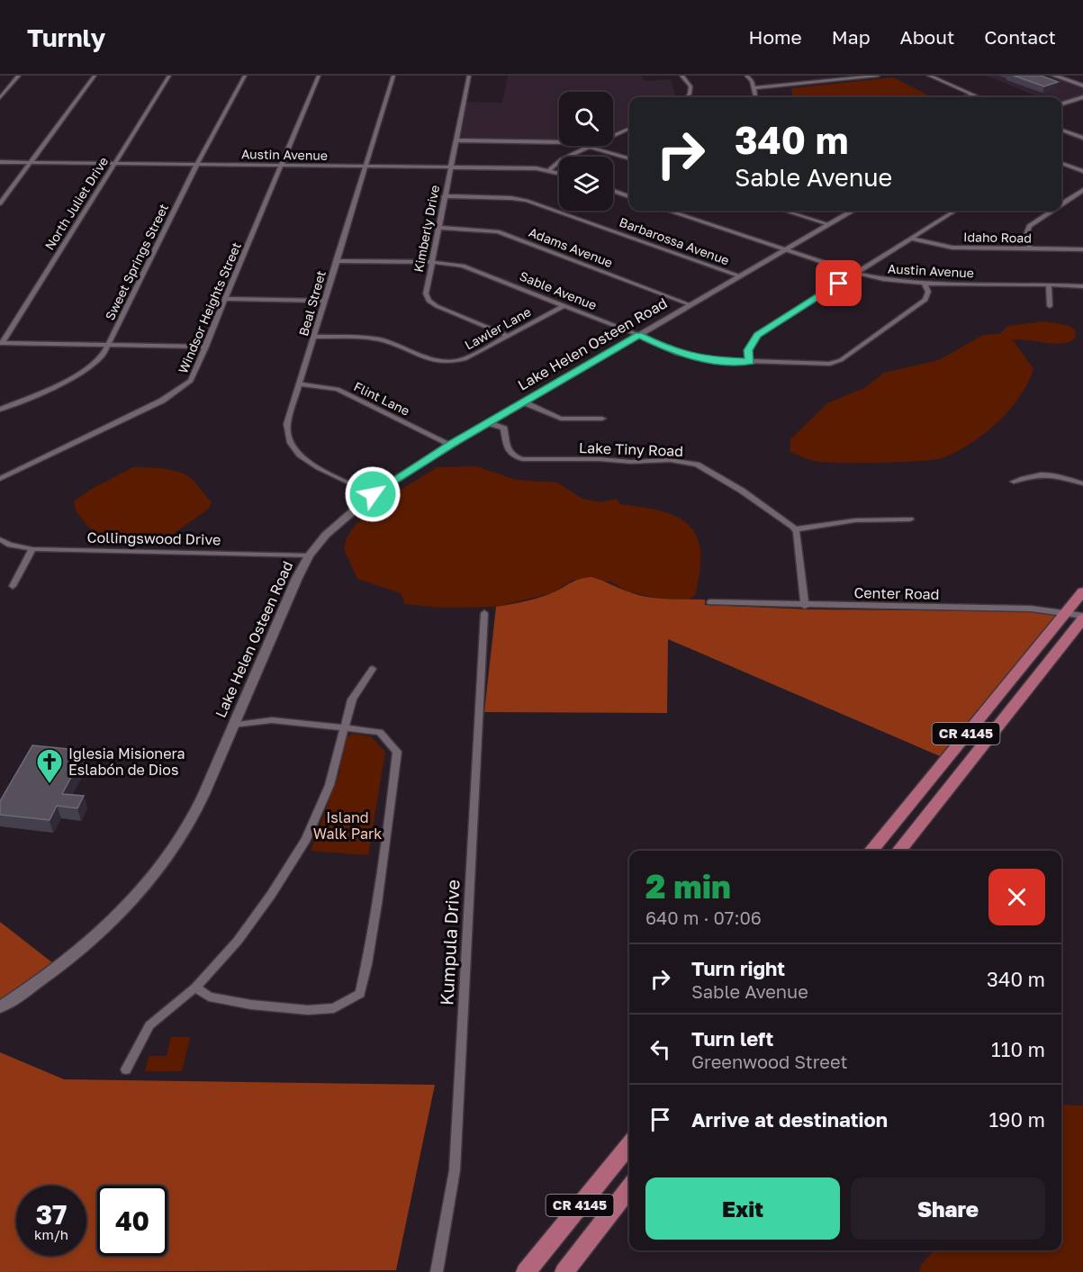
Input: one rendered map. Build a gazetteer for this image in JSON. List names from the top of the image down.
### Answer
{
  "streets": {
    "main road": ["CR 4145"],
    "street": [
      "Austin Avenue",
      "North Juliet Drive",
      "Kimberly Drive",
      "Idaho Road",
      "Barbarossa Avenue",
      "Adams Avenue",
      "Sweet Springs Street",
      "Sable Avenue",
      "Beal Street",
      "Windsor Heights Street",
      "Lawler Lane",
      "Lake Helen Osteen Road",
      "Flint Lane",
      "Lake Tiny Road",
      "Collingswood Drive",
      "Center Road",
      "Kumpula Drive"
    ]
  },
  "crossings": [
    ["Austin Avenue", "North Juliet Drive"],
    ["Austin Avenue", "Kimberly Drive"],
    ["Austin Avenue", "Sweet Springs Street"],
    ["Austin Avenue", "Sable Avenue"],
    ["Austin Avenue", "Beal Street"],
    ["Austin Avenue", "Windsor Heights Street"],
    ["Austin Avenue", "Lake Helen Osteen Road"],
    ["Kimberly Drive", "Barbarossa Avenue"],
    ["Kimberly Drive", "Adams Avenue"],
    ["Kimberly Drive", "Sable Avenue"],
    ["Kimberly Drive", "Lawler Lane"],
    ["Barbarossa Avenue", "Lake Helen Osteen Road"],
    ["Adams Avenue", "Lake Helen Osteen Road"],
    ["Sable Avenue", "Beal Street"],
    ["Sable Avenue", "Lawler Lane"],
    ["Sable Avenue", "Lake Helen Osteen Road"],
    ["Beal Street", "Lawler Lane"],
    ["Beal Street", "Lake Helen Osteen Road"],
    ["Beal Street", "Flint Lane"],
    ["Lake Helen Osteen Road", "Flint Lane"],
    ["Lake Helen Osteen Road", "Lake Tiny Road"],
    ["Lake Helen Osteen Road", "Collingswood Drive"],
    ["Center Road", "CR 4145"]
  ],
  "parks": ["Island Walk Park"],
  "places": {
    "church": ["Iglesia Misionera Eslabón de Dios"]
  },
  "page": {
    "header": "Turnly",
    "nav": [
      "Home",
      "Map",
      "About",
      "Contact"
    ],
    "turn": ["340 m", "Sable Avenue"],
    "heading": ["2 min", "640 m · 07:06"],
    "list": [
      {
        "name": "Turn right",
        "note": "Sable Avenue",
        "value": "340 m"
      },
      {
        "name": "Turn left",
        "note": "Greenwood Street",
        "value": "110 m"
      },
      {
        "name": "Arrive at destination",
        "value": "190 m"
      }
    ],
    "buttons": ["Exit", "Share"],
    "speed": "37 km/h",
    "limit": "40"
  }
}
